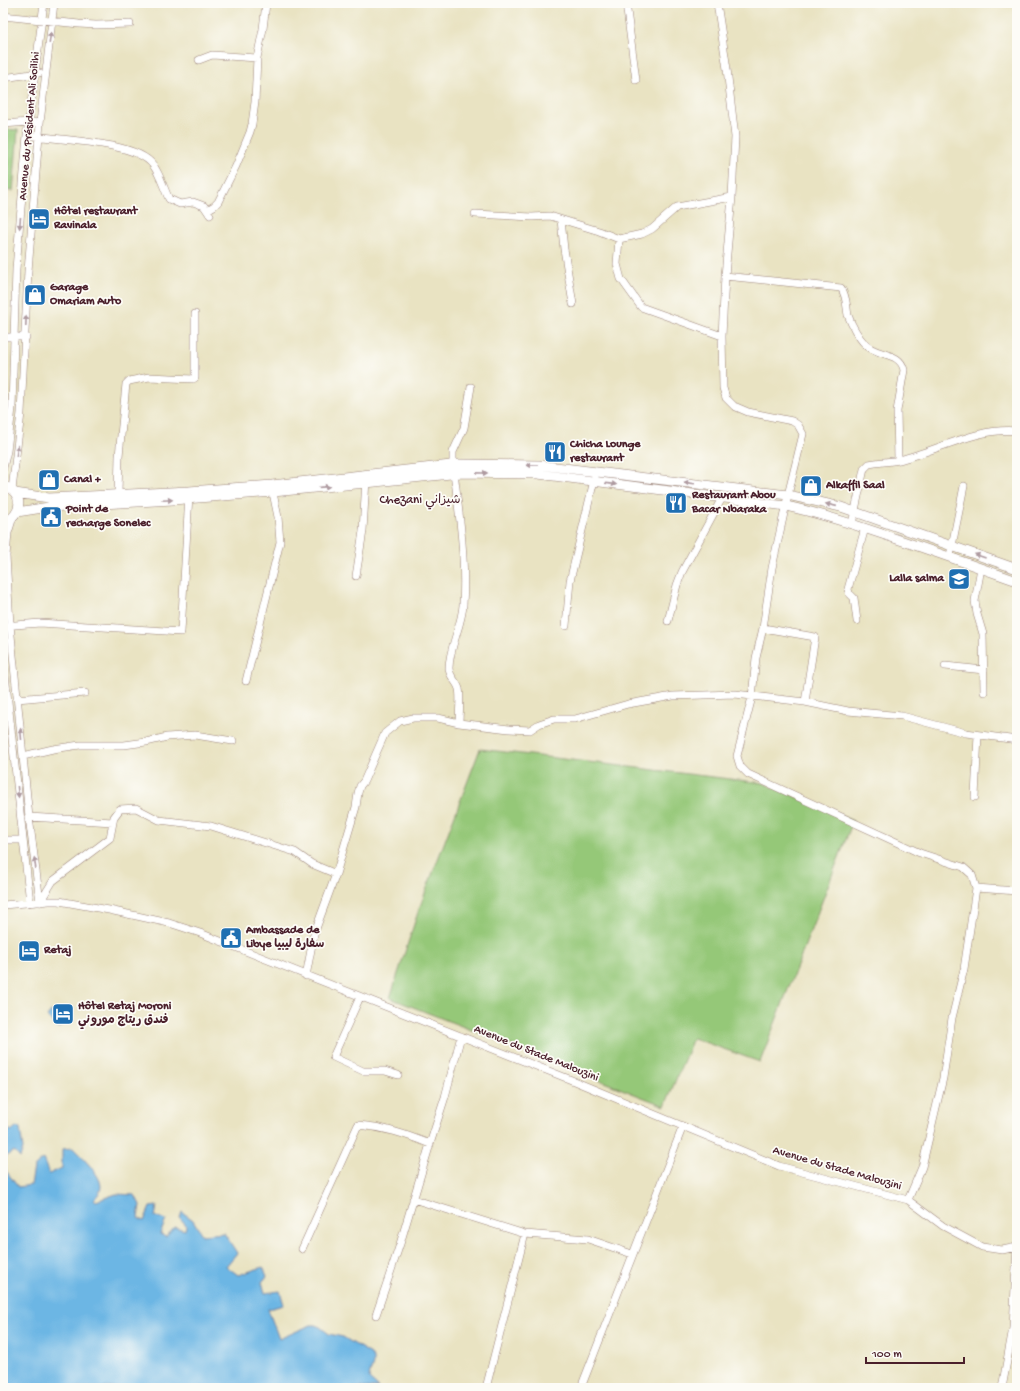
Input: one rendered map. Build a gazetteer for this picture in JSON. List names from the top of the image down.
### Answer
{
  "streets": {
    "street": ["Avenue du Président Ali Soilihi", "Avenue du Stade Malouzini"]
  },
  "districts": ["Chezani شيزاني"],
  "places": {
    "hotel": ["Hôtel restaurant Ravinala", "Retaj", "Hôtel Retaj Moroni فندق ريتاج موروني"],
    "shop": ["Garage Omariam Auto", "Canal +", "Alkaffil Saal"],
    "restaurant": ["Chicha Lounge restaurant", "Restaurant Abou Bacar Nbaraka"],
    "public building": ["Point de recharge Sonelec", "Ambassade de Libye سفارة ليبيا"],
    "school or university": ["Lalla salma"]
  },
  "scale_bar": "100 m"
}
